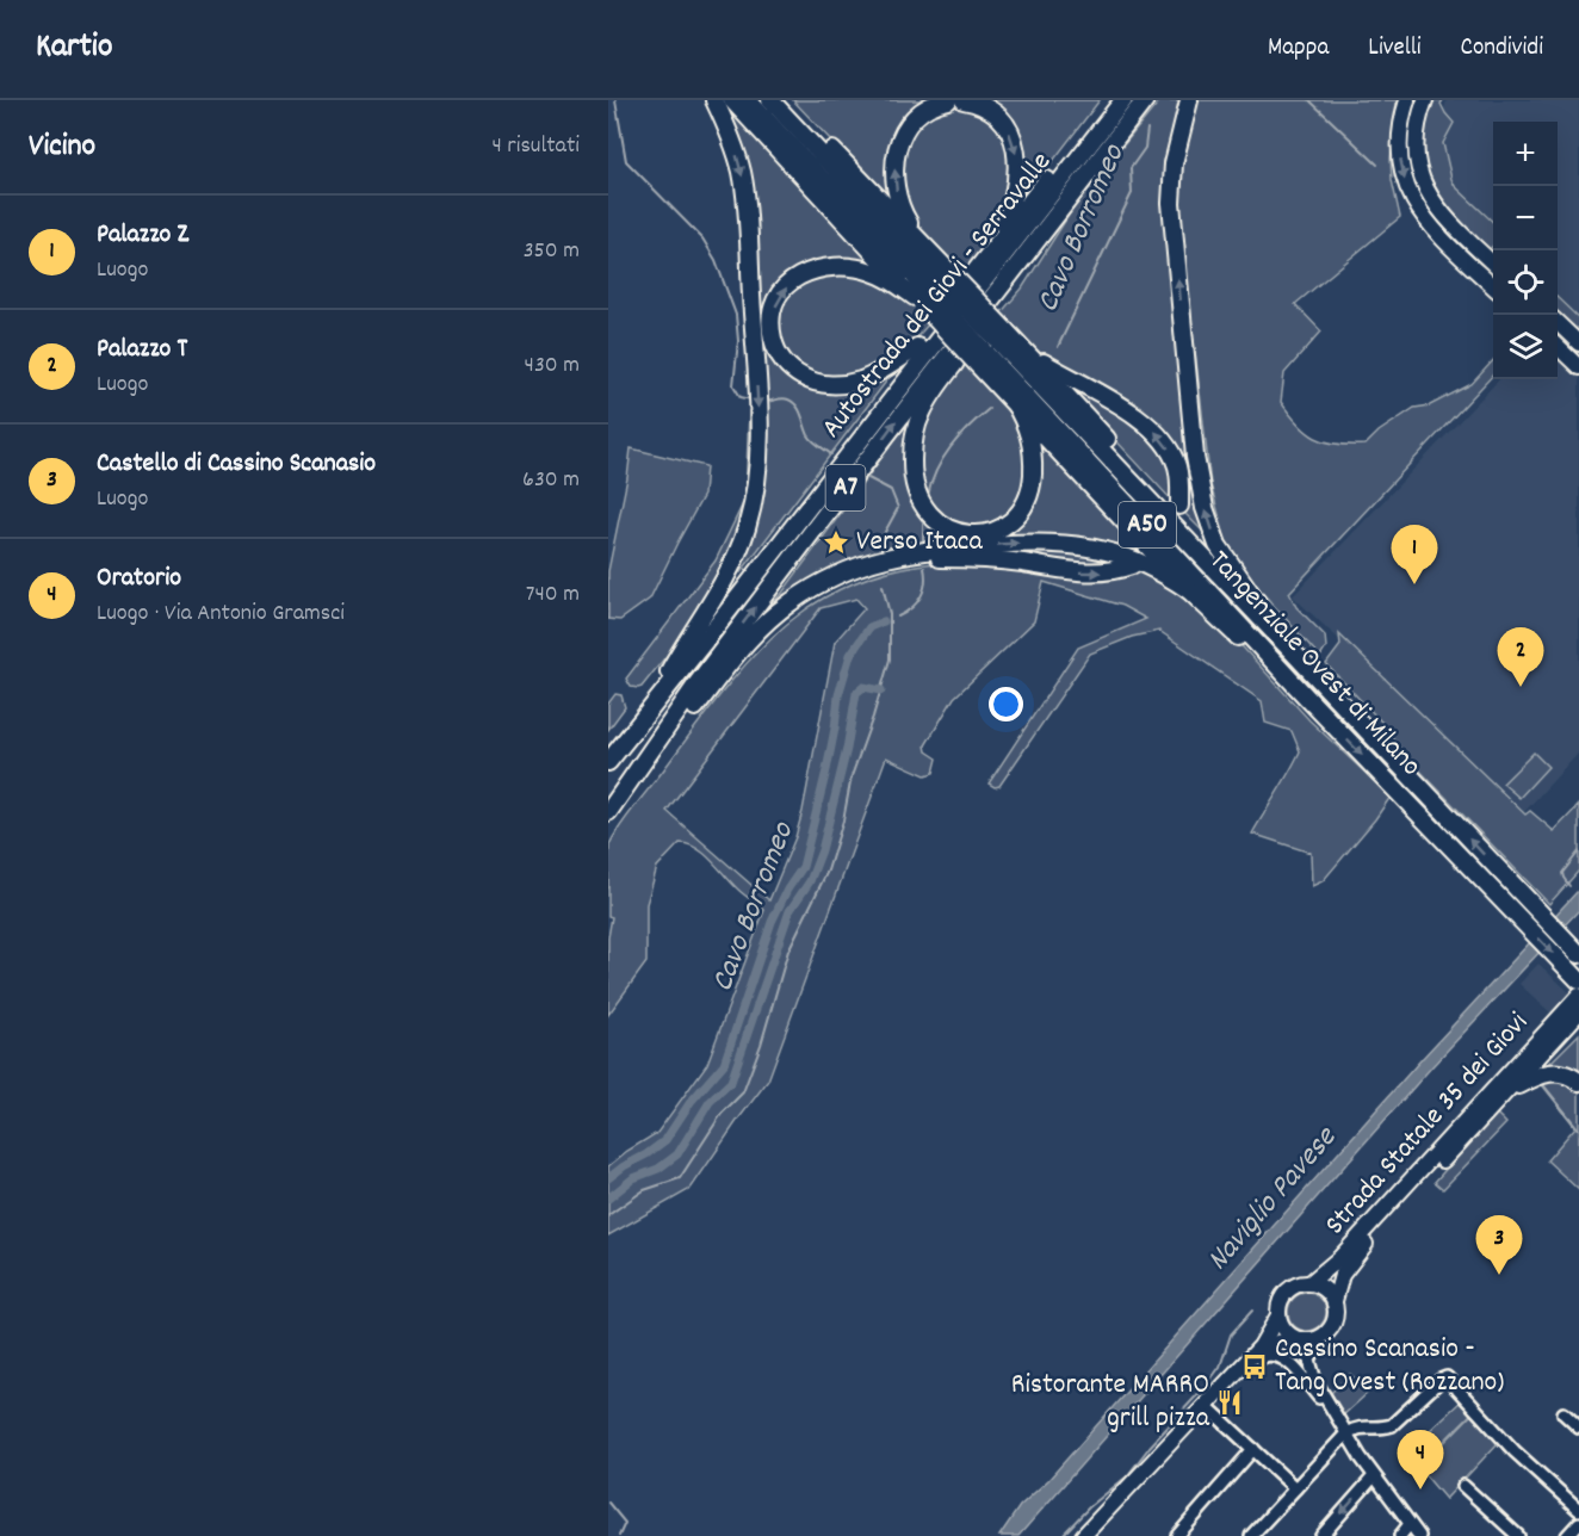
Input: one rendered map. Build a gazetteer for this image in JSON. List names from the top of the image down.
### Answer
{
  "streets": {
    "highway": [
      "Autostrada dei Giovi - Serravalle",
      "A7",
      "A50",
      "Tangenziale Ovest di Milano"
    ],
    "main road": ["Strada Statale 35 dei Giovi"]
  },
  "crossings": [
    ["Autostrada dei Giovi - Serravalle", "A7"]
  ],
  "water": ["Cavo Borromeo", "Naviglio Pavese"],
  "places": {
    "place": ["Verso Itaca"],
    "bus stop": ["Cassino Scanasio - Tang Ovest (Rozzano)"],
    "restaurant": ["Ristorante MARRO grill pizza"]
  },
  "page": {
    "header": "Kartio",
    "nav": ["Mappa", "Livelli", "Condividi"],
    "heading": ["Vicino", "4 risultati"],
    "map_buttons": ["+", "−"],
    "list": [
      {
        "mark": "1",
        "name": "Palazzo Z",
        "note": "Luogo",
        "value": "350 m"
      },
      {
        "mark": "2",
        "name": "Palazzo T",
        "note": "Luogo",
        "value": "430 m"
      },
      {
        "mark": "3",
        "name": "Castello di Cassino Scanasio",
        "note": "Luogo",
        "value": "630 m"
      },
      {
        "mark": "4",
        "name": "Oratorio",
        "note": "Luogo · Via Antonio Gramsci",
        "value": "740 m"
      }
    ],
    "pins": [
      "1",
      "2",
      "3",
      "4"
    ]
  }
}
